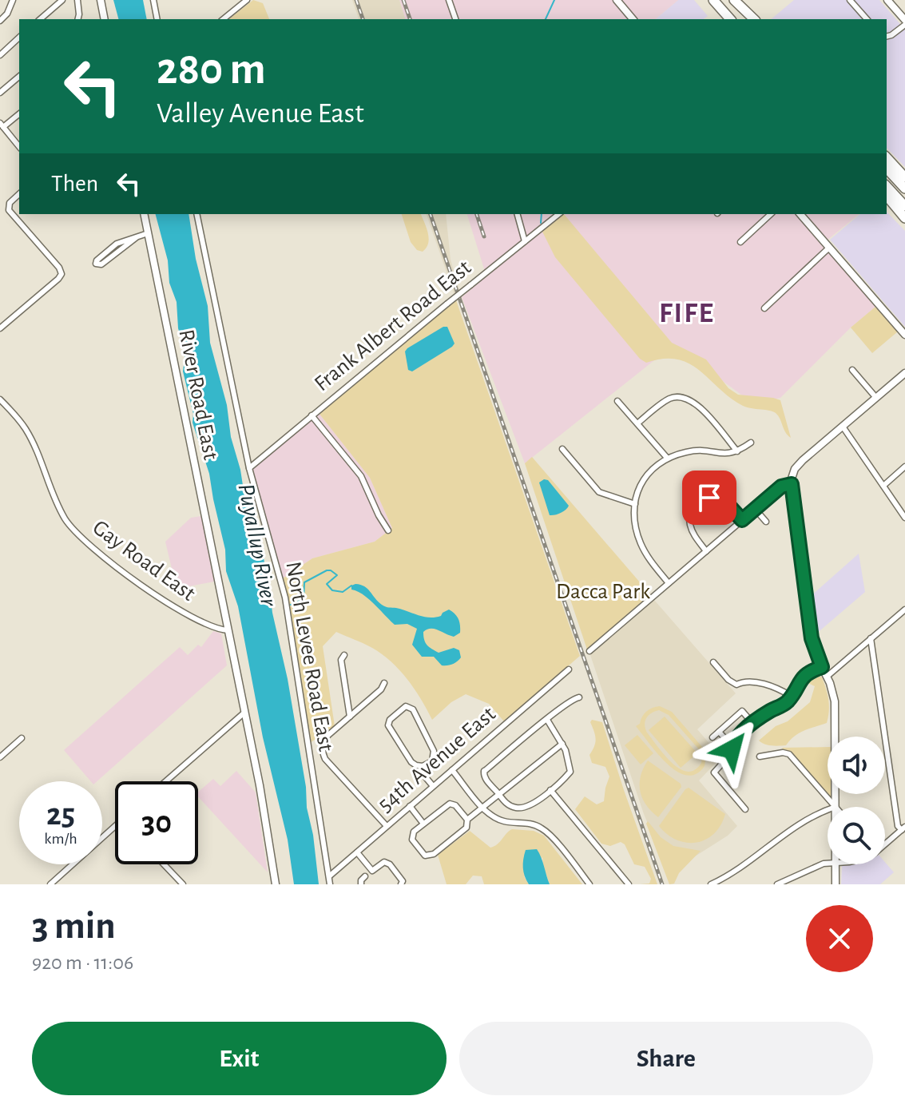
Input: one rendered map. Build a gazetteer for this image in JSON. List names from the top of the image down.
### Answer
{
  "streets": {
    "main road": ["River Road East"],
    "street": [
      "Frank Albert Road East",
      "Gay Road East",
      "North Levee Road East",
      "54th Avenue East"
    ]
  },
  "crossings": [
    ["Frank Albert Road East", "North Levee Road East"],
    ["River Road East", "Gay Road East"],
    ["North Levee Road East", "54th Avenue East"]
  ],
  "districts": ["FIFE"],
  "water": ["Puyallup River"],
  "parks": ["Dacca Park"],
  "page": {
    "turn": ["280 m", "Valley Avenue East"],
    "then": "Then",
    "speed": "25 km/h",
    "limit": "30",
    "heading": ["3 min", "920 m · 11:06"],
    "buttons": ["Exit", "Share"]
  }
}
